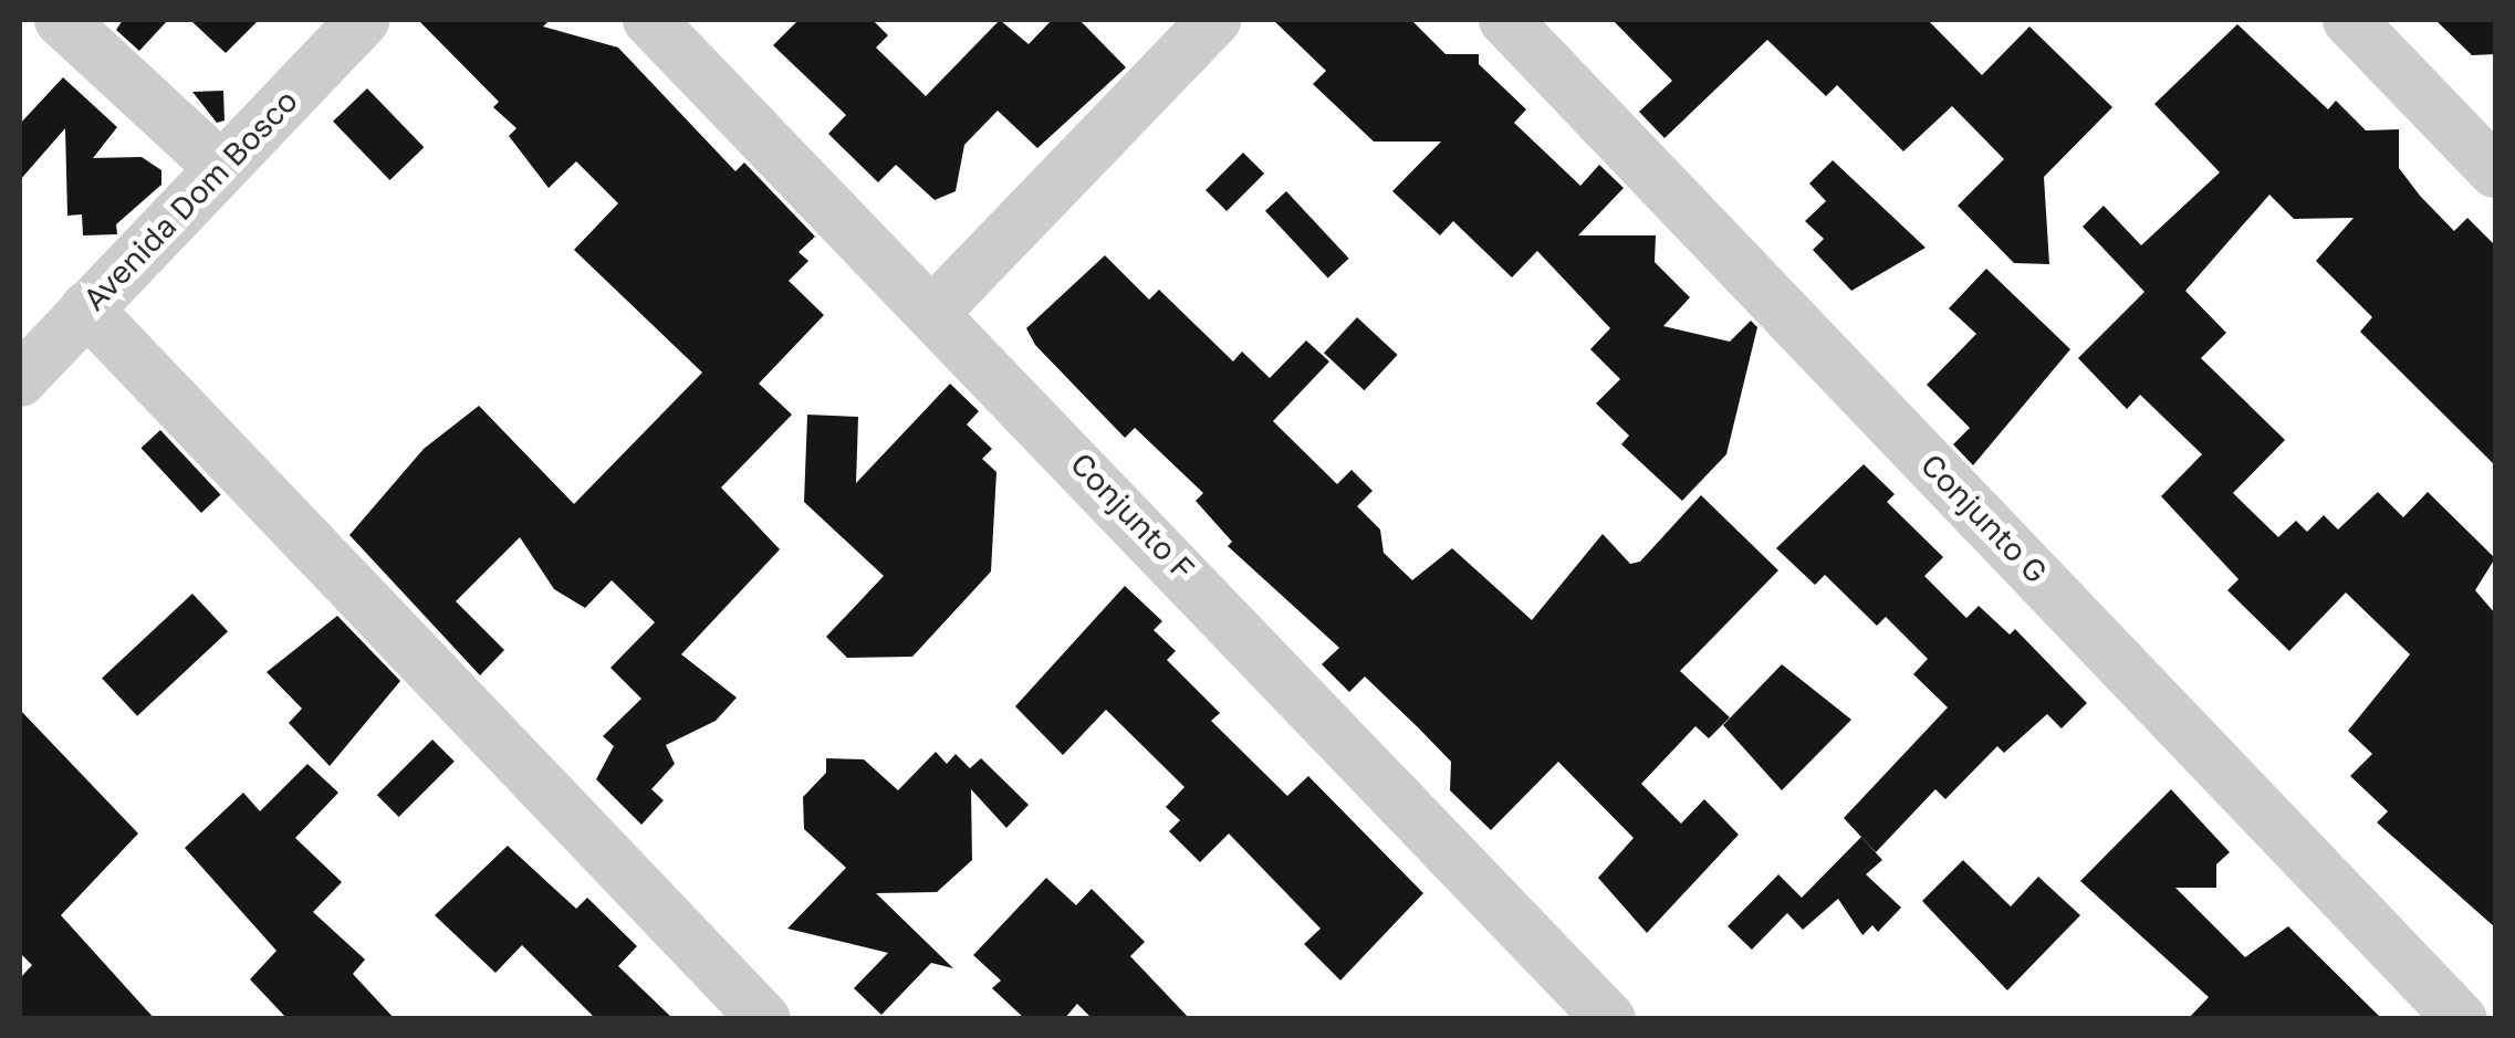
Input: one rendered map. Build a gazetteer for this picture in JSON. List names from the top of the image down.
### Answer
{
  "streets": {
    "street": ["Avenida Dom Bosco", "Conjunto F", "Conjunto G"]
  }
}
